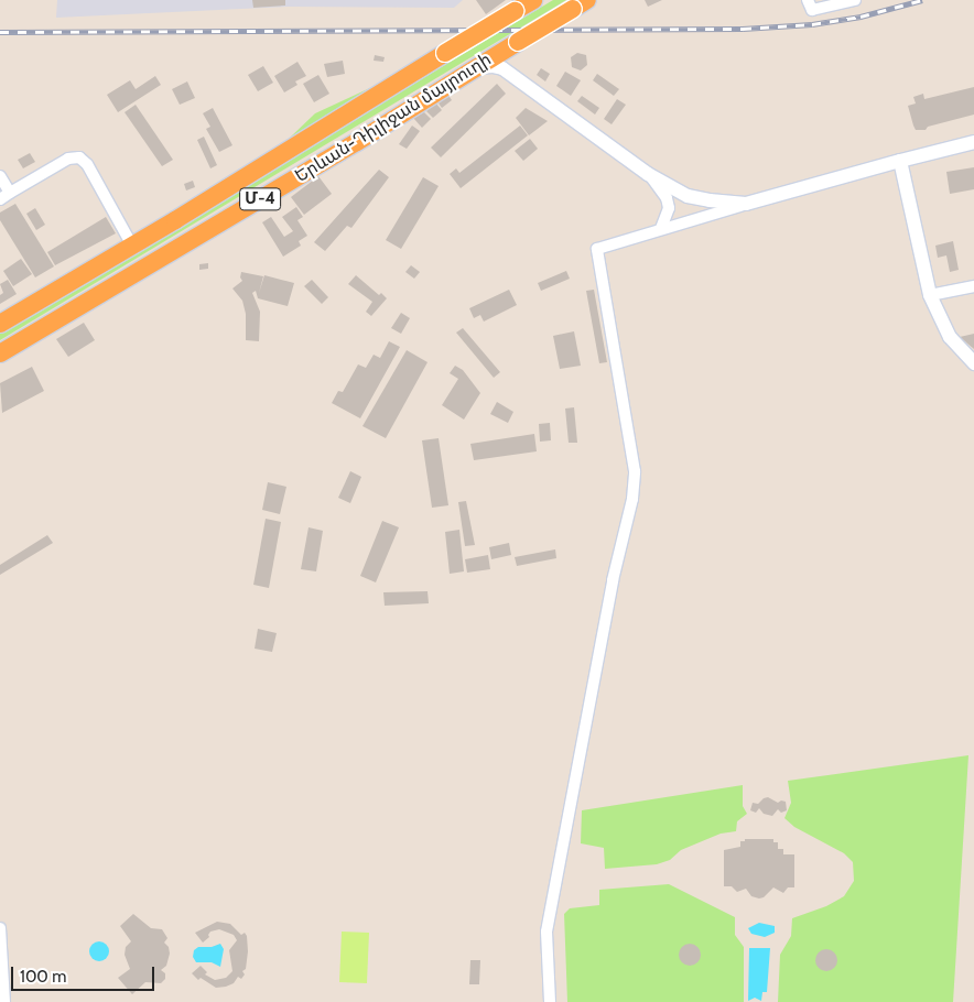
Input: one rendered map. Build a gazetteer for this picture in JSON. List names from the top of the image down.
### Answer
{
  "streets": {
    "highway": ["Երևան-Դիլիջան մայրուղի", "Մ-4"]
  },
  "scale_bar": "100 m"
}
